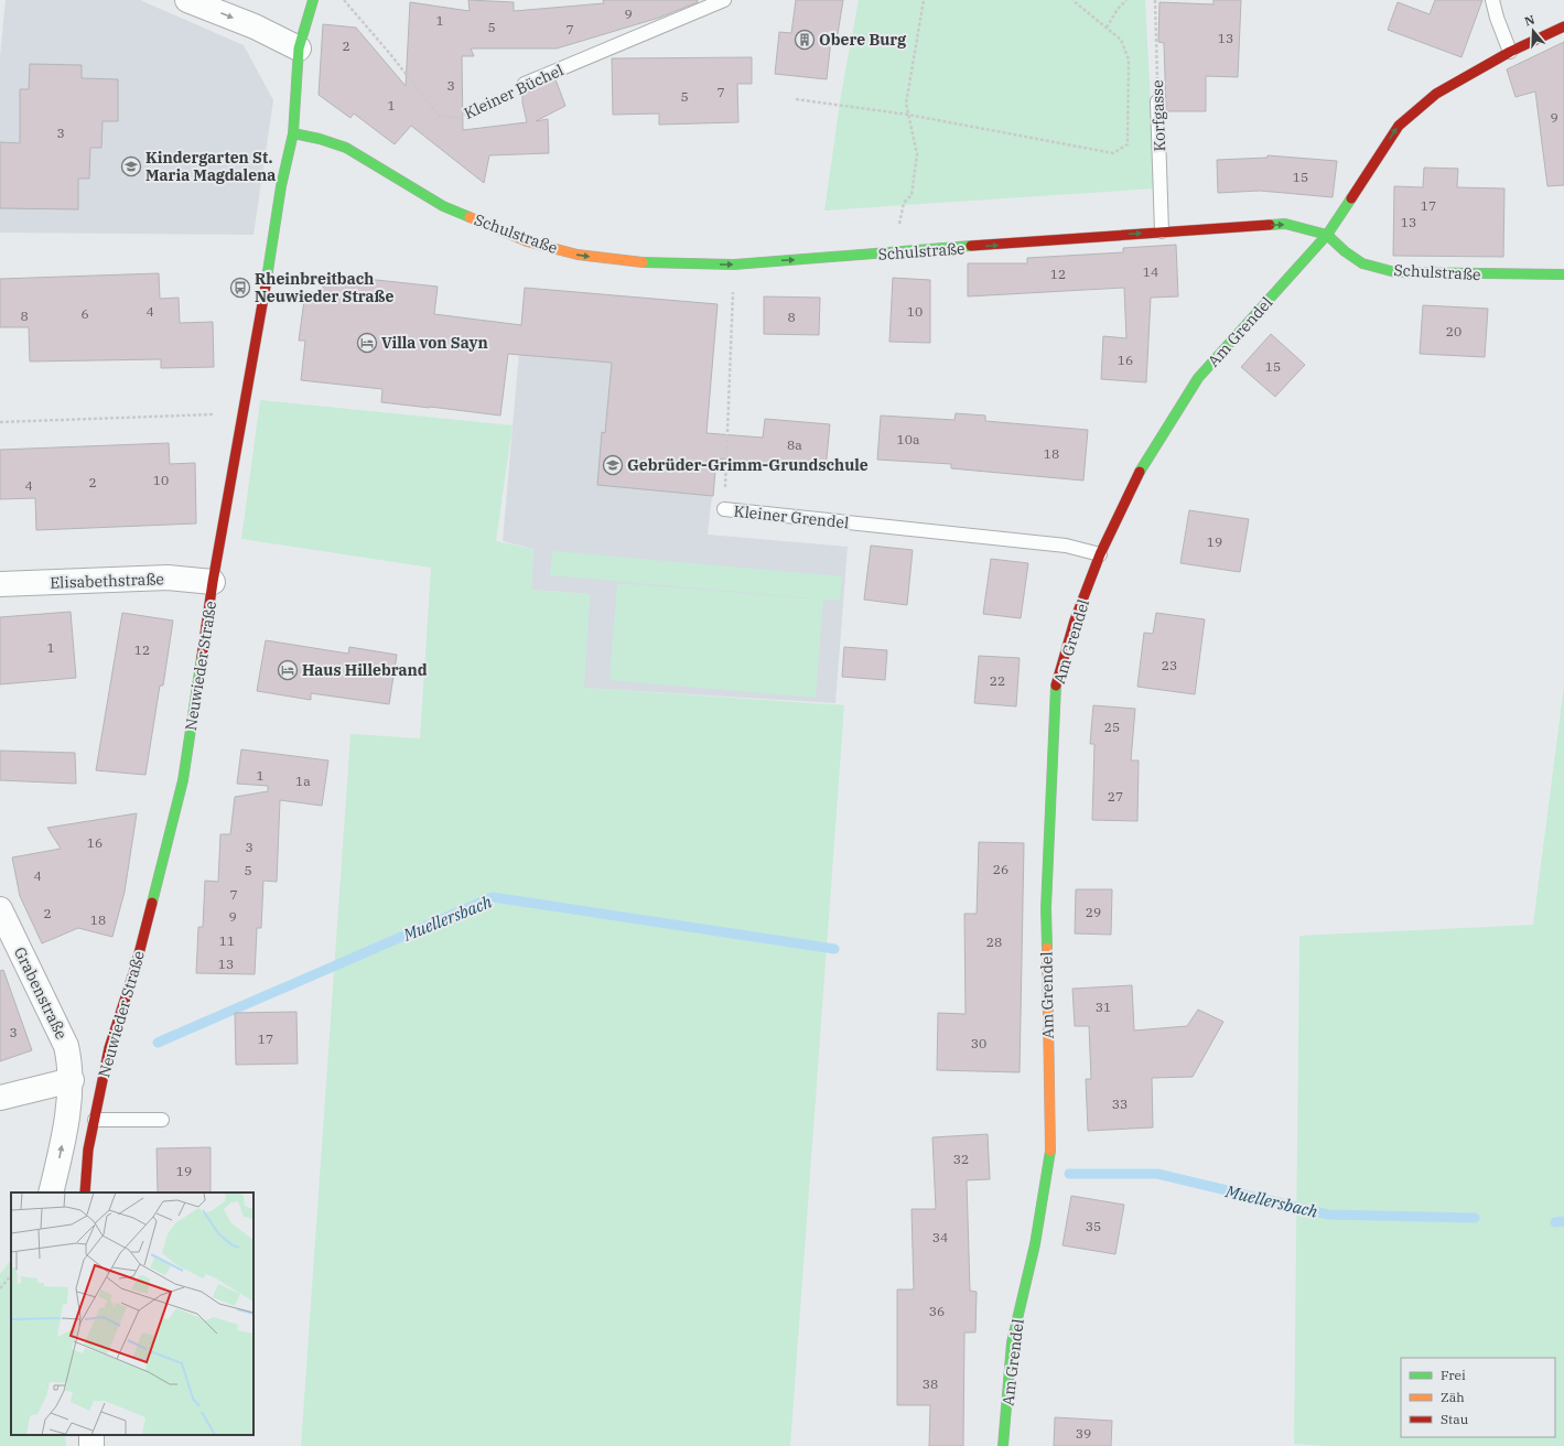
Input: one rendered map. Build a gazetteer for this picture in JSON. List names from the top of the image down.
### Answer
{
  "streets": {
    "street": [
      "Schulstraße",
      "Am Grendel",
      "Elisabethstraße",
      "Neuwieder Straße",
      "Grabenstraße"
    ],
    "lane": ["Kleiner Büchel", "Korfgasse", "Kleiner Grendel"]
  },
  "crossings": [
    ["Korfgasse", "Schulstraße"],
    ["Schulstraße", "Am Grendel"],
    ["Schulstraße", "Kleiner Grendel"],
    ["Schulstraße", "Neuwieder Straße"],
    ["Am Grendel", "Kleiner Grendel"],
    ["Elisabethstraße", "Neuwieder Straße"]
  ],
  "one_way": ["Schulstraße", "Grabenstraße"],
  "water": ["Muellersbach"],
  "places": {
    "building": ["Obere Burg"],
    "school or university": ["Kindergarten St. Maria Magdalena", "Gebrüder-Grimm-Grundschule"],
    "bus stop": ["Rheinbreitbach Neuwieder Straße"],
    "hotel": ["Villa von Sayn", "Haus Hillebrand"]
  },
  "house_numbers": [
    "9",
    "1",
    "5",
    "7",
    "13",
    "2",
    "3",
    "7",
    "5",
    "1",
    "9",
    "3",
    "15",
    "17",
    "13",
    "14",
    "12",
    "4",
    "10",
    "6",
    "8",
    "8",
    "20",
    "16",
    "15",
    "10a",
    "8a",
    "18",
    "10",
    "2",
    "4",
    "19",
    "1",
    "12",
    "23",
    "22",
    "25",
    "1",
    "1a",
    "27",
    "16",
    "3",
    "26",
    "5",
    "4",
    "7",
    "29",
    "2",
    "9",
    "18",
    "11",
    "28",
    "13",
    "31",
    "3",
    "17",
    "30",
    "33",
    "32",
    "19",
    "35",
    "34",
    "36",
    "38",
    "39"
  ],
  "legend": ["Frei", "Zäh", "Stau"],
  "north": "top"
}
